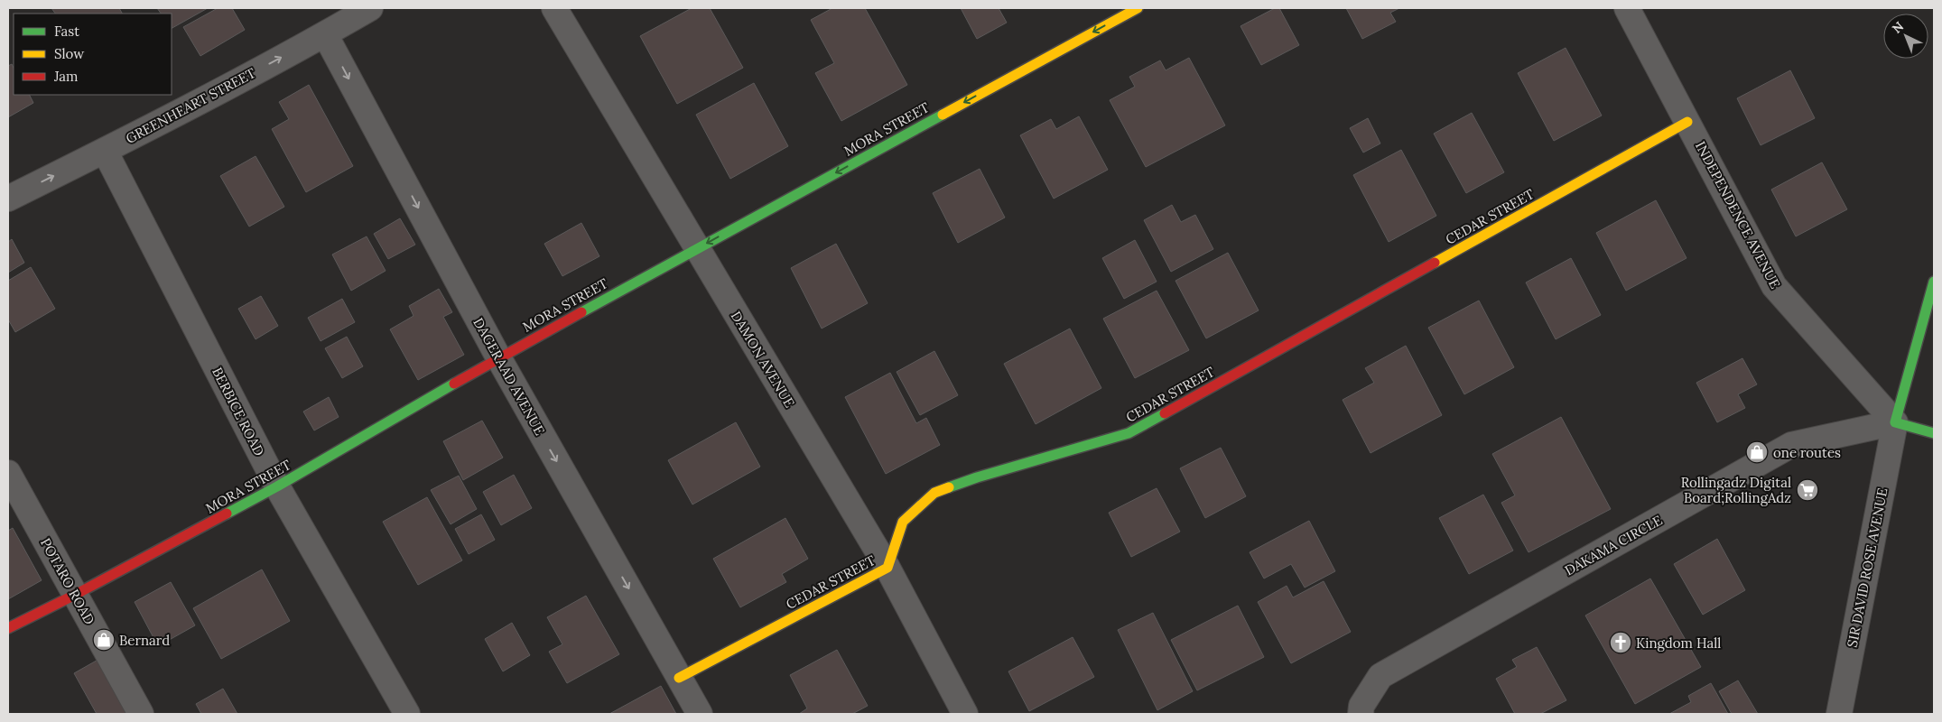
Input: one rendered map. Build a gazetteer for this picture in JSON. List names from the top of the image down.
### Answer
{
  "streets": {
    "street": [
      "GREENHEART STREET",
      "MORA STREET",
      "INDEPENDENCE AVENUE",
      "CEDAR STREET",
      "DAMON AVENUE",
      "DAGERAAD AVENUE",
      "BERBICE ROAD",
      "DAKAMA CIRCLE",
      "SIR DAVID ROSE AVENUE",
      "POTARO ROAD"
    ]
  },
  "crossings": [
    ["GREENHEART STREET", "DAGERAAD AVENUE"],
    ["GREENHEART STREET", "BERBICE ROAD"],
    ["MORA STREET", "DAMON AVENUE"],
    ["MORA STREET", "DAGERAAD AVENUE"],
    ["MORA STREET", "BERBICE ROAD"],
    ["MORA STREET", "POTARO ROAD"],
    ["INDEPENDENCE AVENUE", "CEDAR STREET"],
    ["INDEPENDENCE AVENUE", "DAKAMA CIRCLE"],
    ["INDEPENDENCE AVENUE", "SIR DAVID ROSE AVENUE"],
    ["CEDAR STREET", "DAMON AVENUE"],
    ["CEDAR STREET", "DAGERAAD AVENUE"],
    ["DAKAMA CIRCLE", "SIR DAVID ROSE AVENUE"]
  ],
  "one_way": ["GREENHEART STREET", "MORA STREET", "DAGERAAD AVENUE"],
  "places": {
    "shop": ["one routes", "Bernard"],
    "supermarket": ["Rollingadz Digital Board;RollingAdz"],
    "church": ["Kingdom Hall"]
  },
  "legend": ["Fast", "Slow", "Jam"],
  "north": "top left"
}
